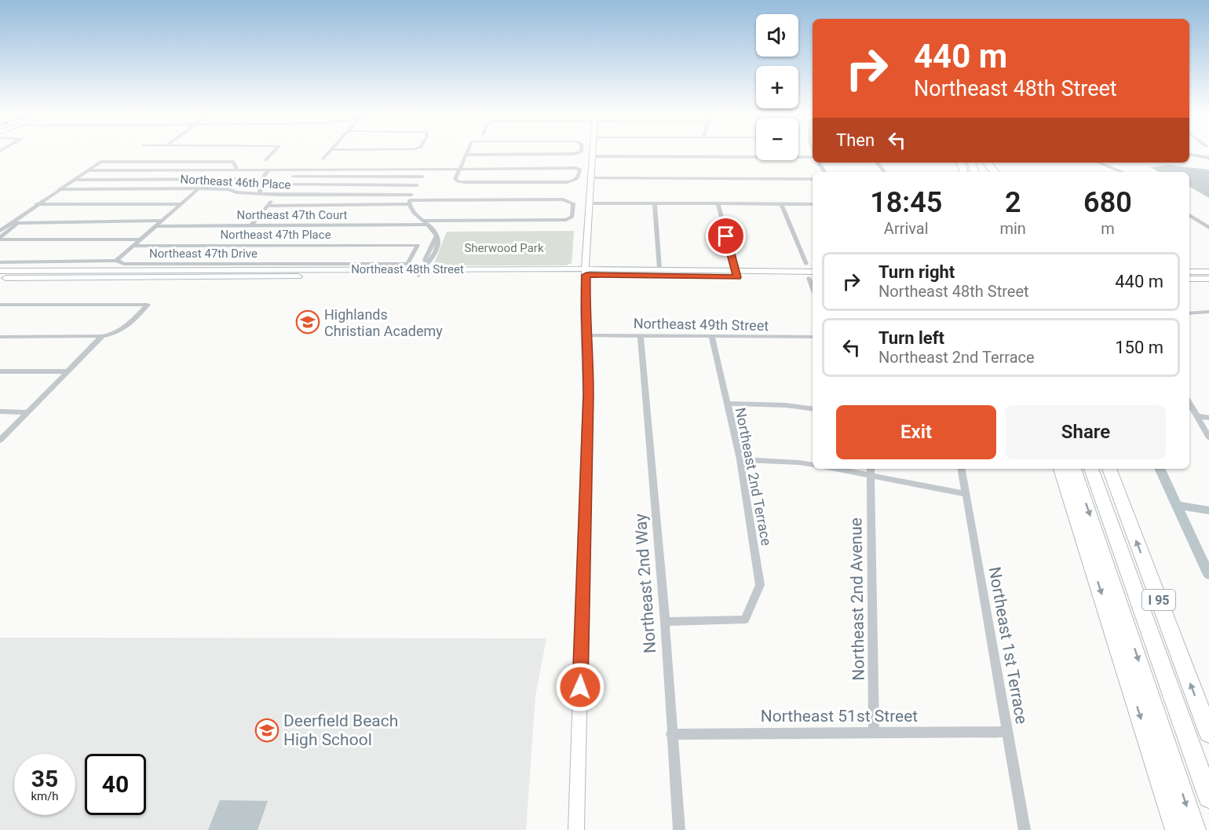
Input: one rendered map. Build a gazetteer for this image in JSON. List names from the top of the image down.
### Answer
{
  "streets": {
    "highway": ["I 95"],
    "main road": ["Northeast 48th Street"],
    "street": [
      "Northeast 46th Place",
      "Northeast 47th Court",
      "Northeast 47th Place",
      "Northeast 47th Drive",
      "Northeast 49th Street",
      "Northeast 2nd Terrace",
      "Northeast 2nd Way",
      "Northeast 2nd Avenue",
      "Northeast 1st Terrace",
      "Northeast 51st Street"
    ]
  },
  "crossings": [
    ["Northeast 47th Place", "Northeast 47th Drive"],
    ["Northeast 49th Street", "Northeast 2nd Terrace"],
    ["Northeast 49th Street", "Northeast 2nd Way"],
    ["Northeast 2nd Terrace", "Northeast 2nd Way"],
    ["Northeast 2nd Way", "Northeast 51st Street"],
    ["Northeast 2nd Avenue", "Northeast 51st Street"],
    ["Northeast 1st Terrace", "Northeast 51st Street"]
  ],
  "parks": ["Sherwood Park"],
  "places": {
    "school or university": ["Highlands Christian Academy", "Deerfield Beach High School"]
  },
  "page": {
    "map_buttons": ["+", "−"],
    "turn": ["440 m", "Northeast 48th Street"],
    "then": "Then",
    "eta": [
      "18:45",
      "Arrival",
      "2",
      "min",
      "680",
      "m"
    ],
    "list": [
      {
        "name": "Turn right",
        "note": "Northeast 48th Street",
        "value": "440 m"
      },
      {
        "name": "Turn left",
        "note": "Northeast 2nd Terrace",
        "value": "150 m"
      }
    ],
    "buttons": ["Exit", "Share"],
    "speed": "35 km/h",
    "limit": "40"
  }
}
